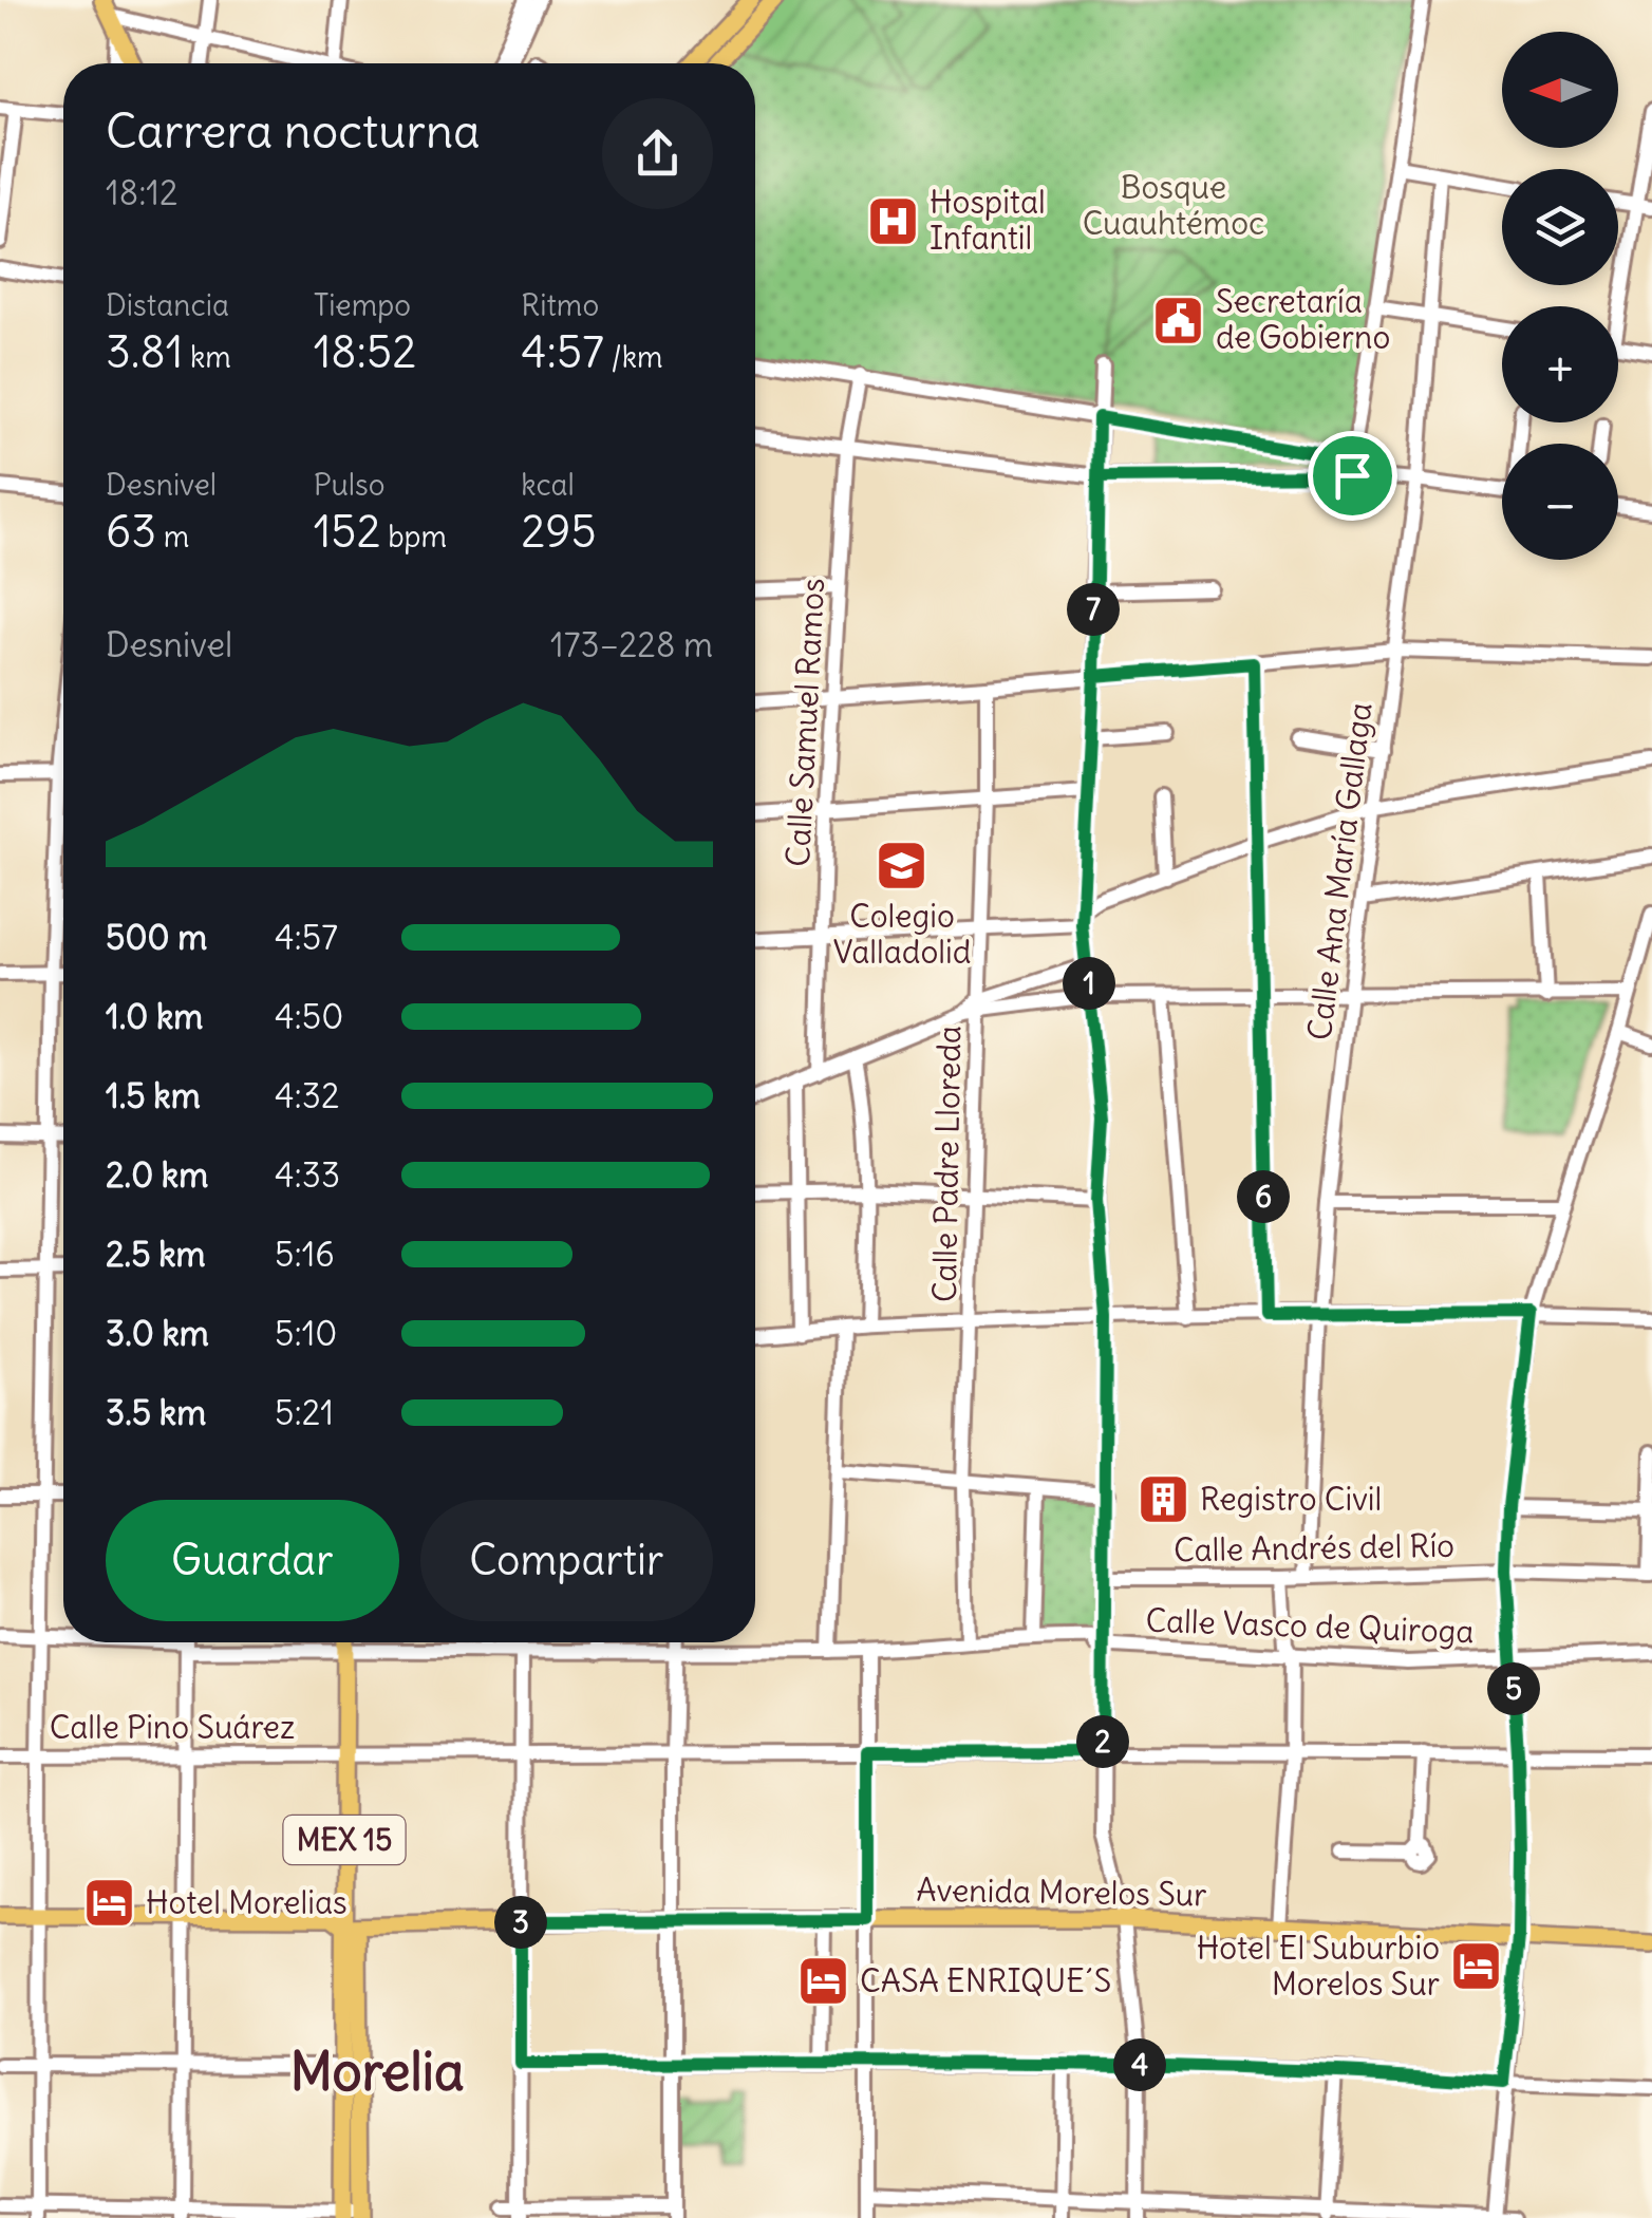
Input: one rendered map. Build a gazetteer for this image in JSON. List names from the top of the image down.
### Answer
{
  "streets": {
    "main road": ["MEX 15", "Avenida Morelos Sur"],
    "street": [
      "Calle Samuel Ramos",
      "Calle Ana María Gallaga",
      "Calle Padre Lloreda",
      "Calle Andrés del Río",
      "Calle Vasco de Quiroga",
      "Calle Pino Suárez"
    ]
  },
  "crossings": [
    ["Calle Ana María Gallaga", "Calle Andrés del Río"],
    ["Calle Padre Lloreda", "Calle Vasco de Quiroga"],
    ["Calle Vasco de Quiroga", "MEX 15"],
    ["Calle Pino Suárez", "MEX 15"],
    ["MEX 15", "Avenida Morelos Sur"]
  ],
  "districts": ["Morelia"],
  "parks": ["Bosque Cuauhtémoc"],
  "places": {
    "hospital": ["Hospital Infantil"],
    "public building": ["Secretaría de Gobierno"],
    "school or university": ["Colegio Valladolid"],
    "building": ["Registro Civil"],
    "hotel": ["Hotel Morelias", "Hotel El Suburbio Morelos Sur", "CASA ENRIQUE´S"]
  },
  "north": "left",
  "page": {
    "map_buttons": ["+", "−"],
    "heading": ["Carrera nocturna", "18:12"],
    "stats": [
      ["Distancia", "3.81 km"],
      ["Tiempo", "18:52"],
      ["Ritmo", "4:57 /km"],
      ["Desnivel", "63 m"],
      ["Pulso", "152 bpm"],
      ["kcal", "295"]
    ],
    "pins": [
      "7",
      "1",
      "6",
      "5",
      "2",
      "3",
      "4"
    ],
    "chart": ["Desnivel", "173–228 m"],
    "list": [
      {
        "name": "500 m",
        "note": "4:57"
      },
      {
        "name": "1.0 km",
        "note": "4:50"
      },
      {
        "name": "1.5 km",
        "note": "4:32"
      },
      {
        "name": "2.0 km",
        "note": "4:33"
      },
      {
        "name": "2.5 km",
        "note": "5:16"
      },
      {
        "name": "3.0 km",
        "note": "5:10"
      },
      {
        "name": "3.5 km",
        "note": "5:21"
      }
    ],
    "buttons": ["Guardar", "Compartir"]
  }
}
